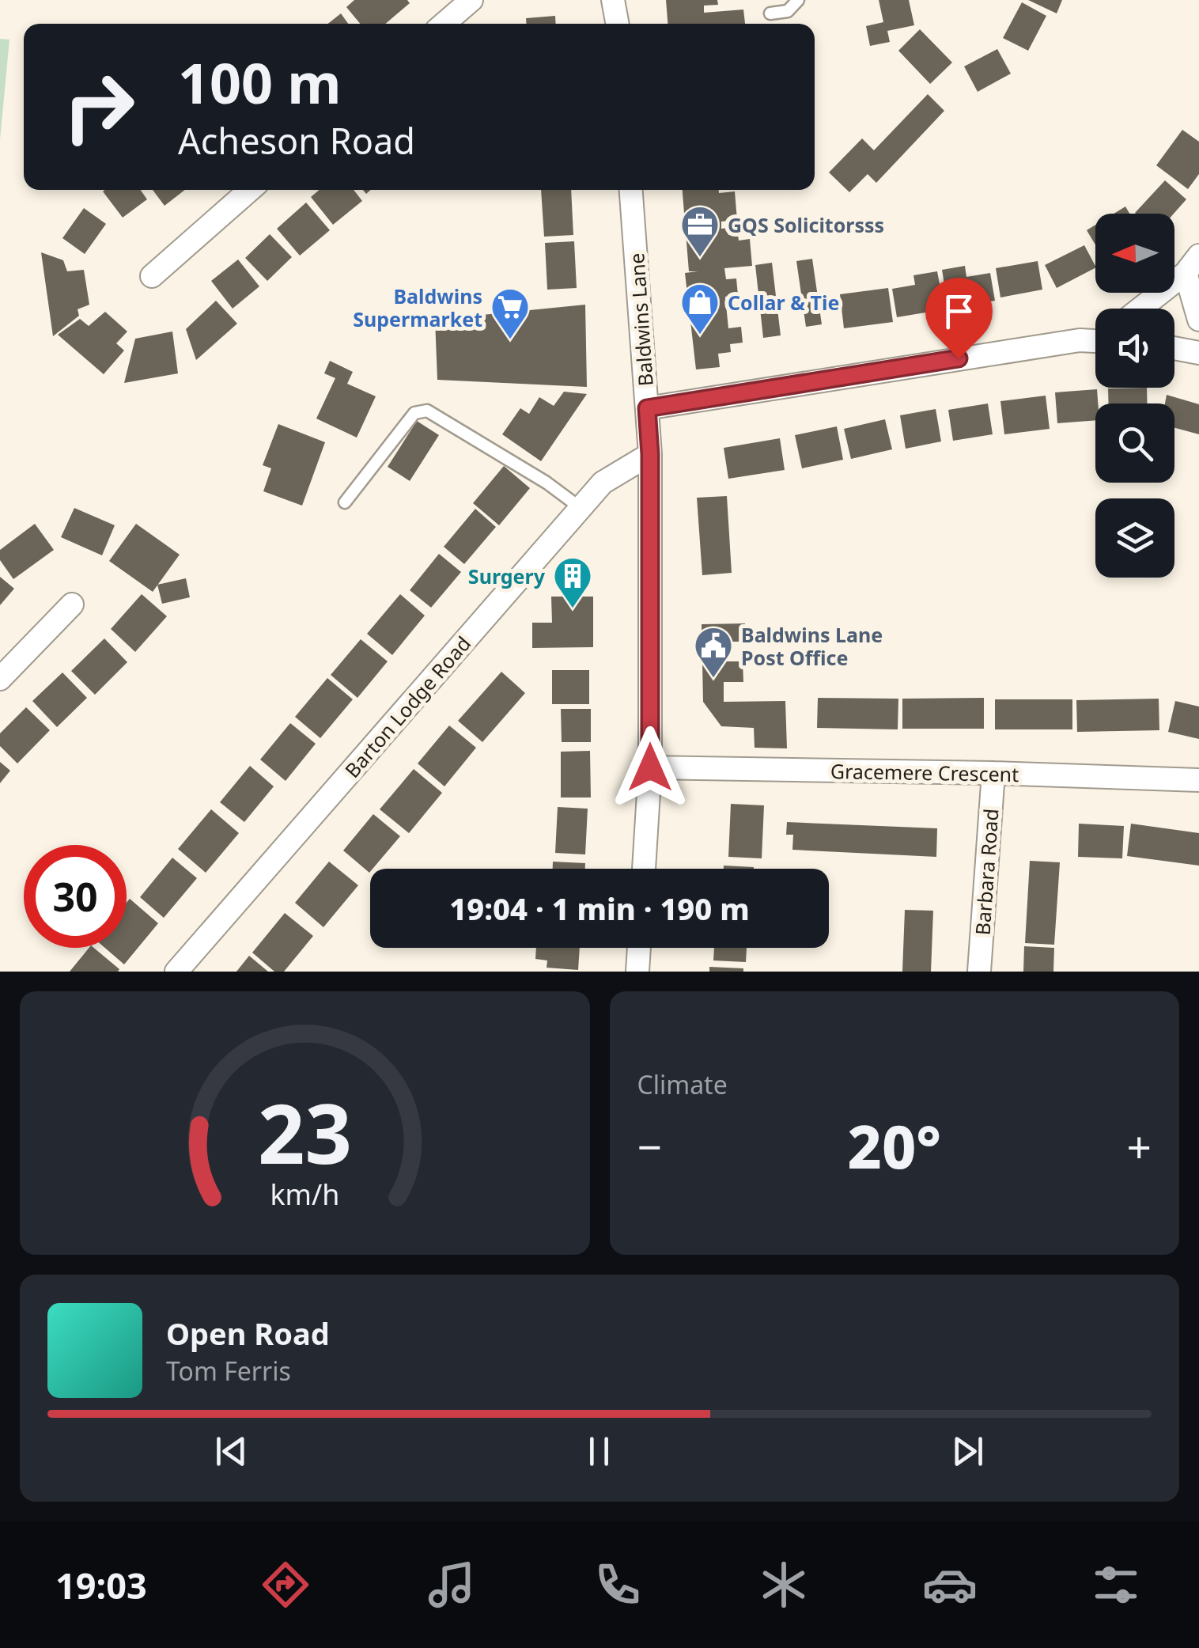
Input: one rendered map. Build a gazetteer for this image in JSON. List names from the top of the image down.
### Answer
{
  "streets": {
    "street": [
      "Baldwins Lane",
      "Barton Lodge Road",
      "Gracemere Crescent",
      "Barbara Road"
    ]
  },
  "crossings": [
    ["Baldwins Lane", "Barton Lodge Road"],
    ["Baldwins Lane", "Gracemere Crescent"],
    ["Gracemere Crescent", "Barbara Road"]
  ],
  "places": {
    "office": ["GQS Solicitorsss"],
    "shop": ["Collar & Tie"],
    "supermarket": ["Baldwins Supermarket"],
    "building": ["Surgery"],
    "public building": ["Baldwins Lane Post Office"]
  },
  "north": "left",
  "page": {
    "turn": ["100 m", "Acheson Road"],
    "limit": "30",
    "trip": "19:04 · 1 min · 190 m",
    "tile": "Climate",
    "heat": ["−", "20°", "+"],
    "song": ["Open Road", "Tom Ferris"],
    "tabs": "19:03",
    "gauge": ["23", "km/h"]
  }
}
